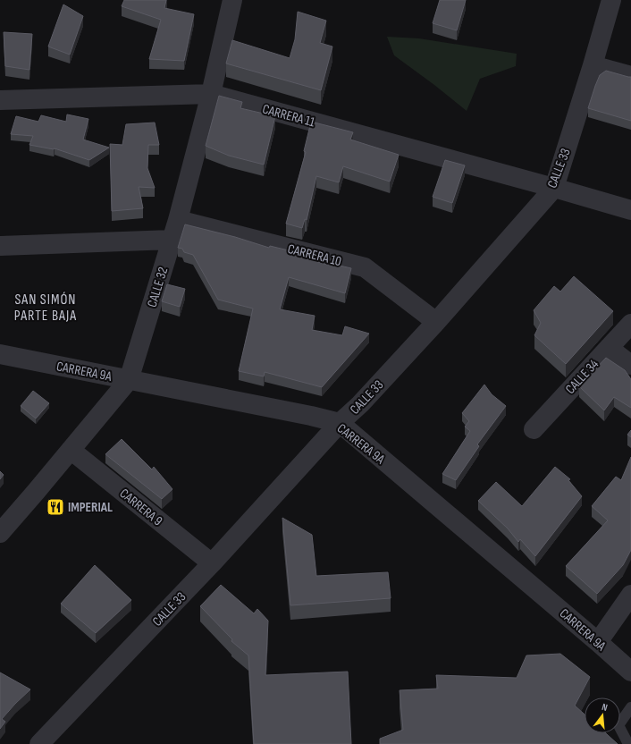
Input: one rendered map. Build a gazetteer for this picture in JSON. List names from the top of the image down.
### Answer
{
  "streets": {
    "street": [
      "CARRERA 11",
      "CALLE 33",
      "CARRERA 10",
      "CALLE 32",
      "CARRERA 9A",
      "CALLE 34",
      "CARRERA 9"
    ]
  },
  "crossings": [
    ["CARRERA 11", "CALLE 33"],
    ["CARRERA 11", "CALLE 32"],
    ["CALLE 33", "CARRERA 10"],
    ["CALLE 33", "CARRERA 9A"],
    ["CALLE 33", "CARRERA 9"],
    ["CARRERA 10", "CALLE 32"],
    ["CALLE 32", "CARRERA 9A"],
    ["CALLE 32", "CARRERA 9"]
  ],
  "districts": ["SAN SIMÓN PARTE BAJA"],
  "places": {
    "restaurant": ["IMPERIAL"]
  },
  "north": "top"
}
